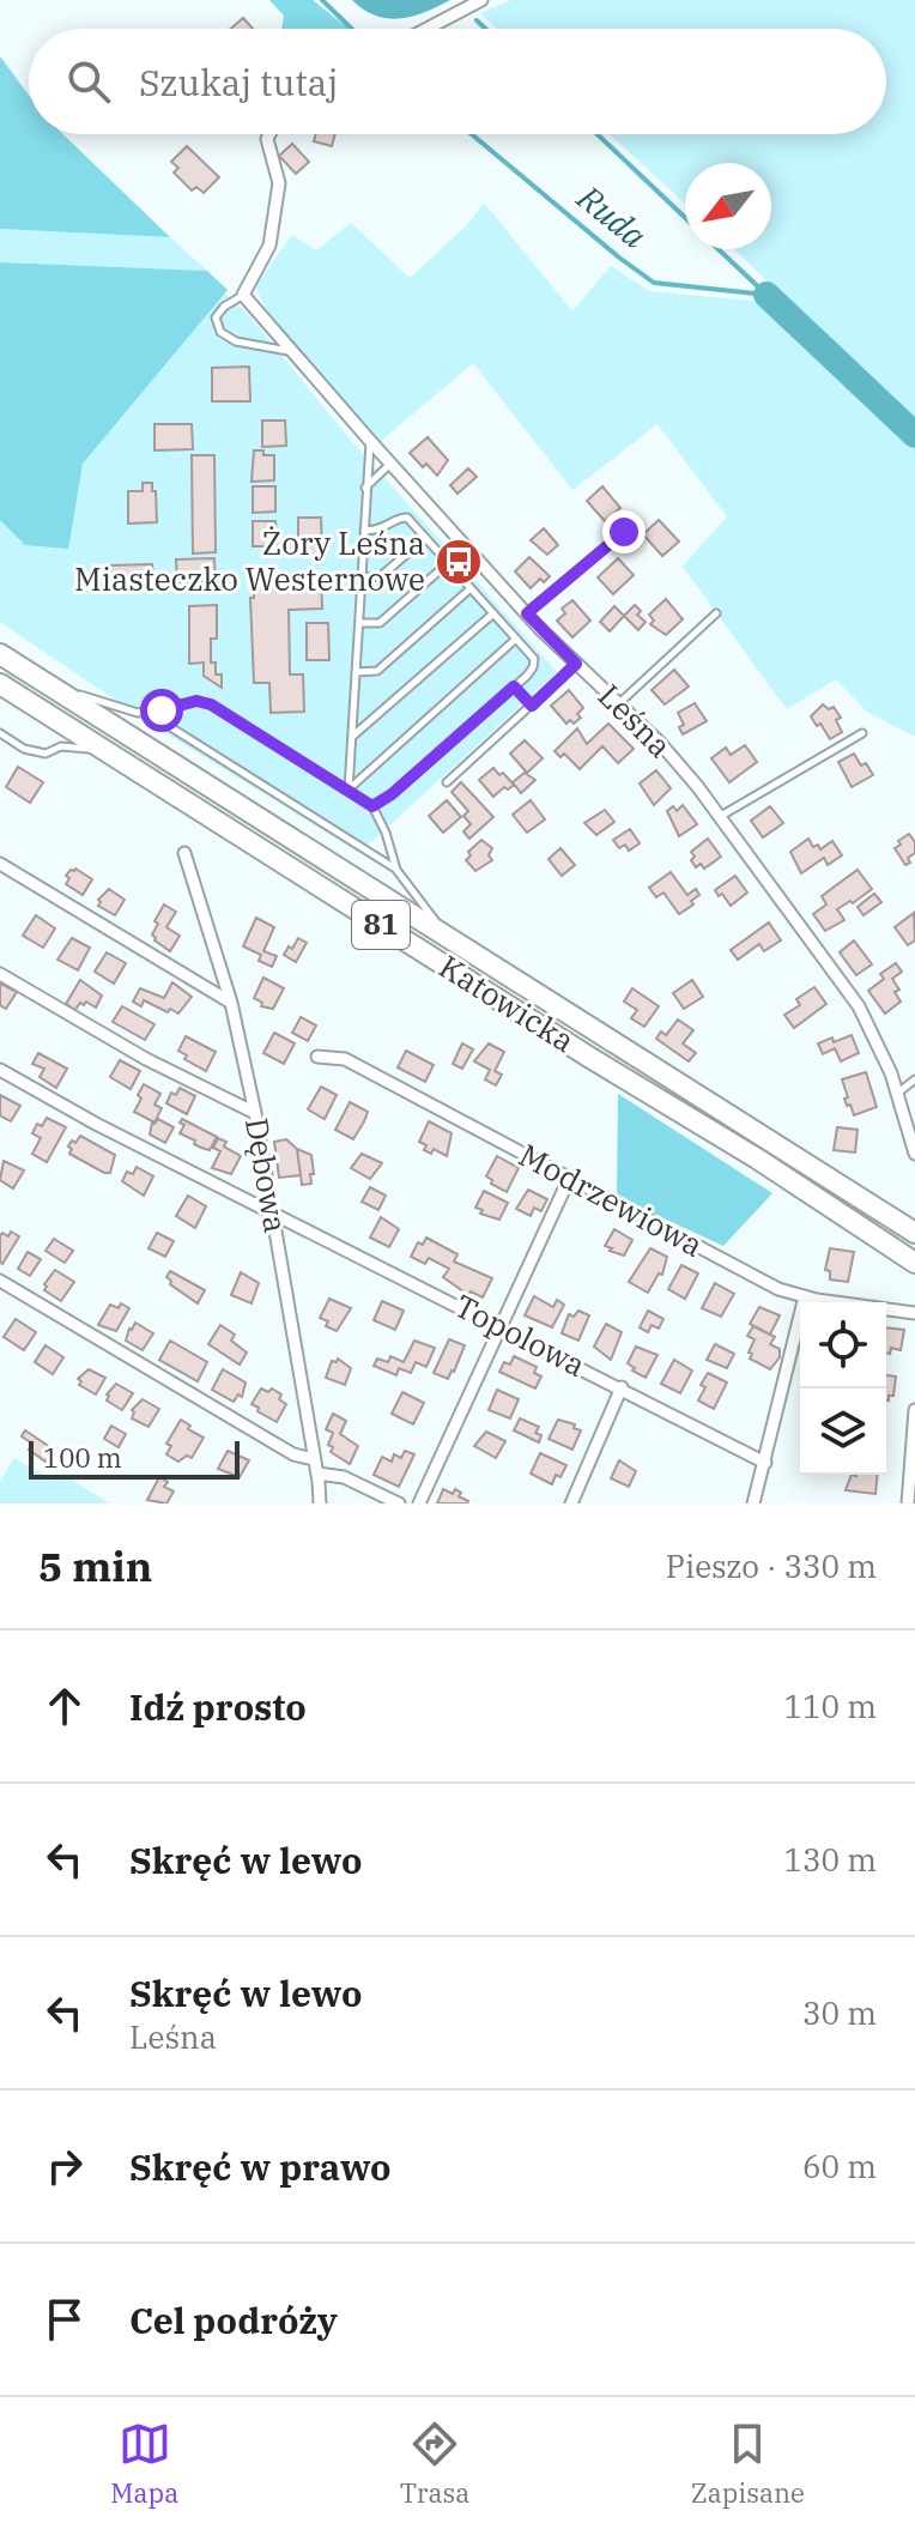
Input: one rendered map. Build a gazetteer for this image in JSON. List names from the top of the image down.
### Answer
{
  "streets": {
    "main road": ["81", "Katowicka"],
    "street": [
      "Leśna",
      "Dębowa",
      "Modrzewiowa",
      "Topolowa"
    ]
  },
  "crossings": [
    ["Dębowa", "Topolowa"]
  ],
  "water": ["Ruda"],
  "places": {
    "bus stop": ["Żory Leśna Miasteczko Westernowe"]
  },
  "scale_bar": "100 m",
  "north": "bottom left",
  "page": {
    "search": "Szukaj tutaj",
    "scale": "100 m",
    "heading": ["5 min", "Pieszo · 330 m"],
    "list": [
      ["Idź prosto", "110 m"],
      ["Skręć w lewo", "130 m"],
      ["Skręć w lewo", "Leśna", "30 m"],
      ["Skręć w prawo", "60 m"],
      "Cel podróży"
    ],
    "nav": ["Mapa", "Trasa", "Zapisane"]
  }
}
